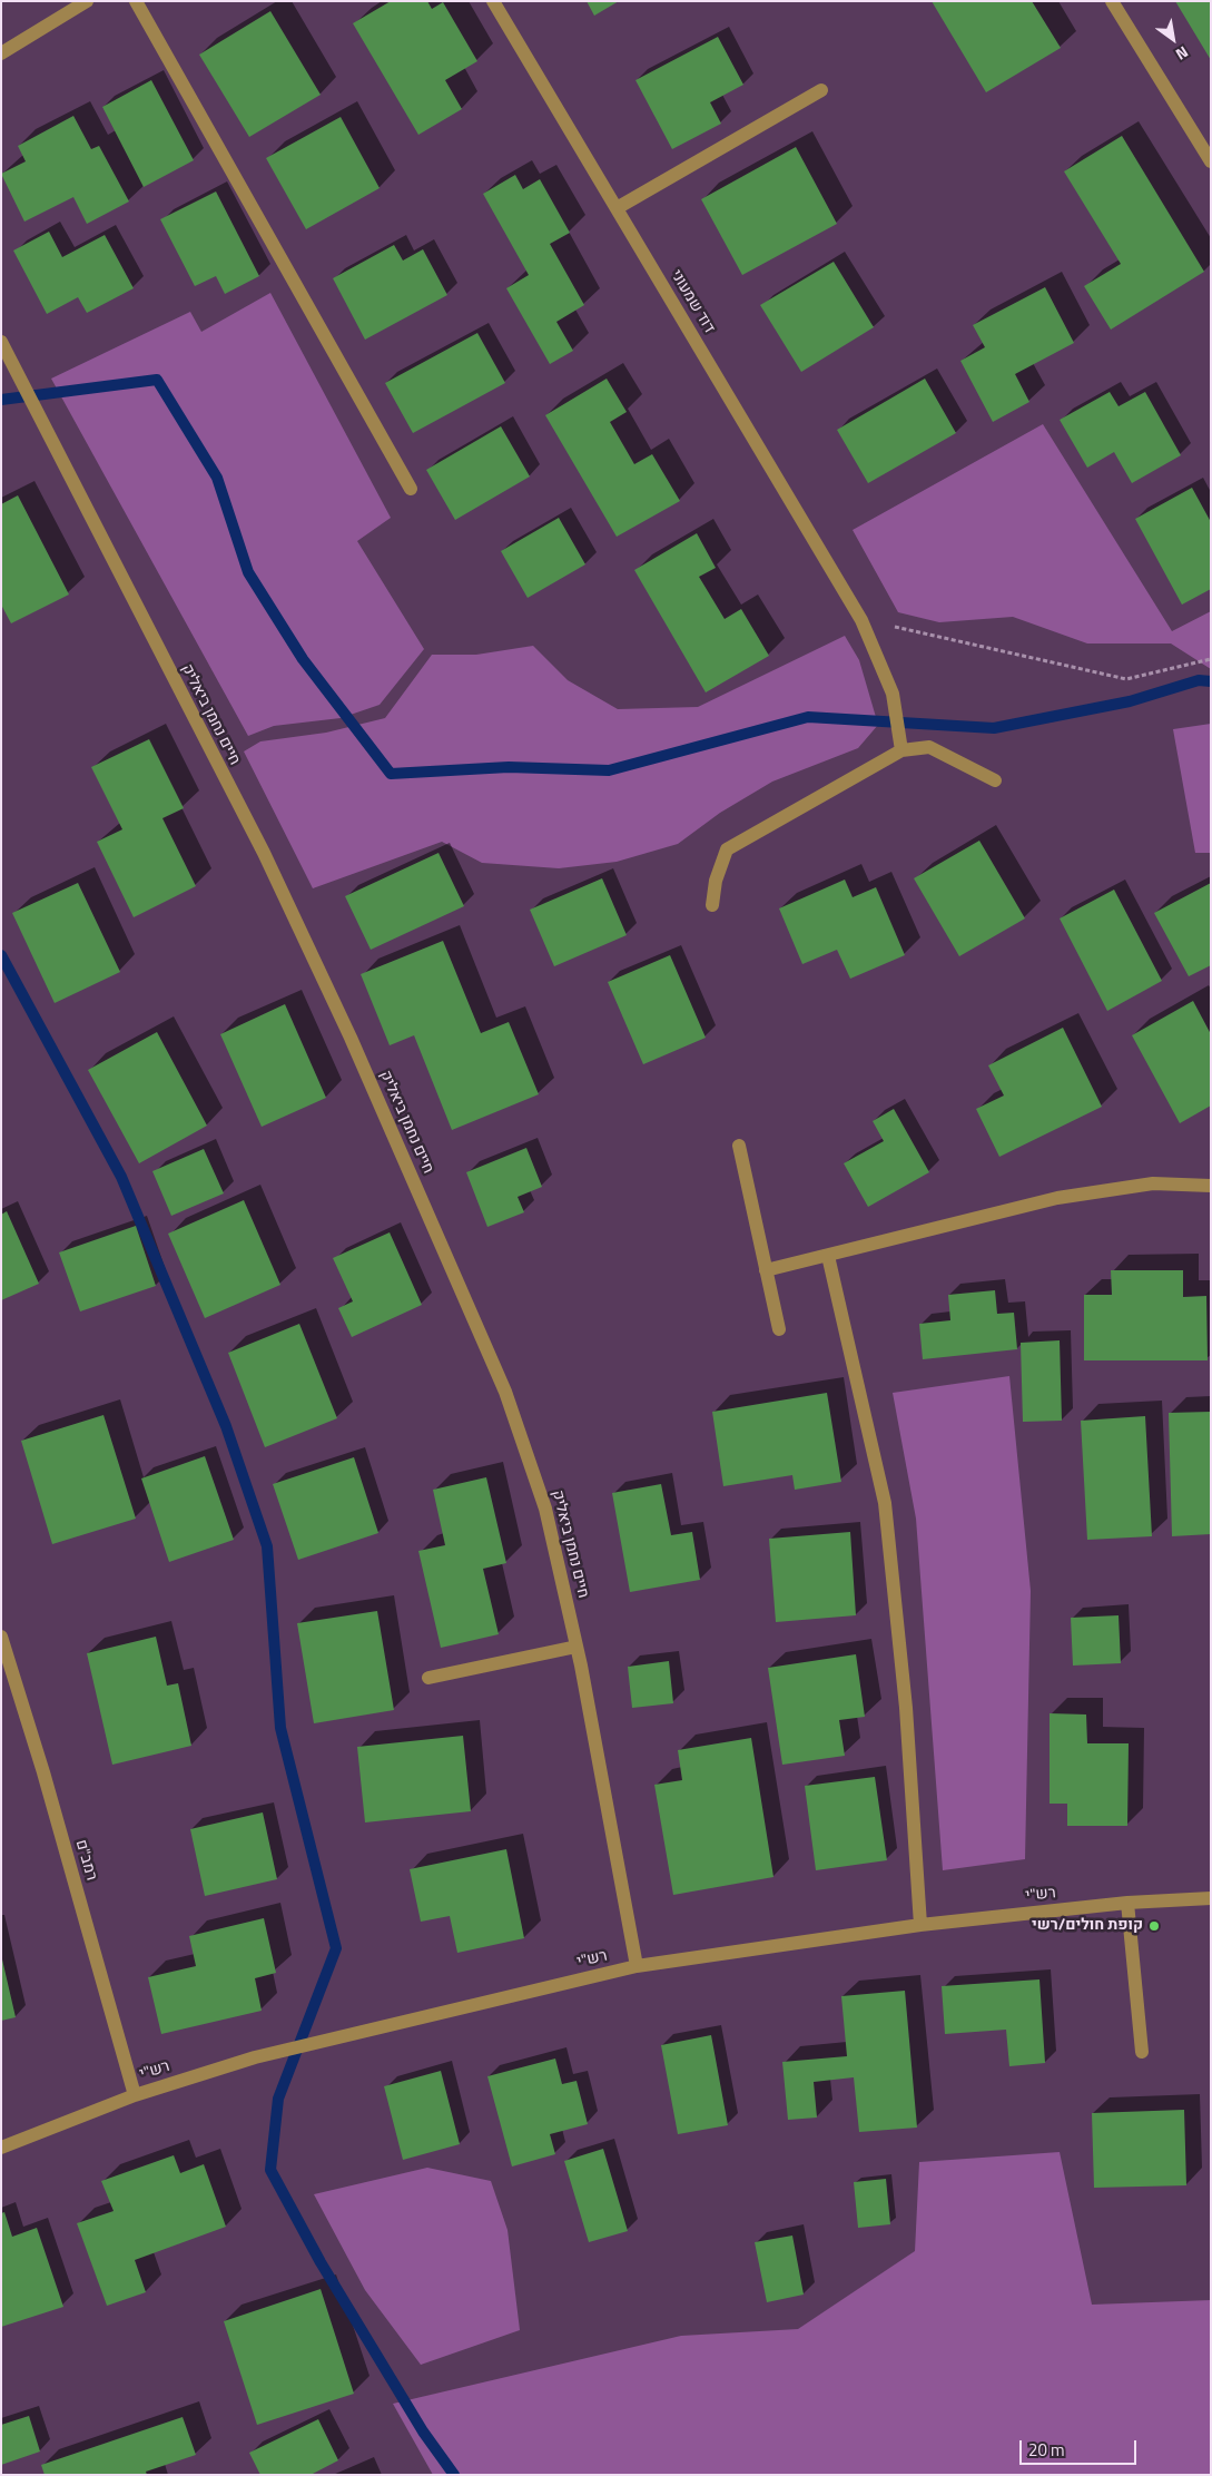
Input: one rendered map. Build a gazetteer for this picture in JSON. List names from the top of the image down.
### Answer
{
  "streets": {
    "street": [
      "דוד שמעוני",
      "חיים נחמן ביאליק",
      "רמב\"ם",
      "רש\"י"
    ]
  },
  "crossings": [
    ["חיים נחמן ביאליק", "רש\"י"],
    ["רמב\"ם", "רש\"י"]
  ],
  "places": ["קופת חולים/רשי"],
  "scale_bar": "20 m",
  "north": "bottom right"
}
